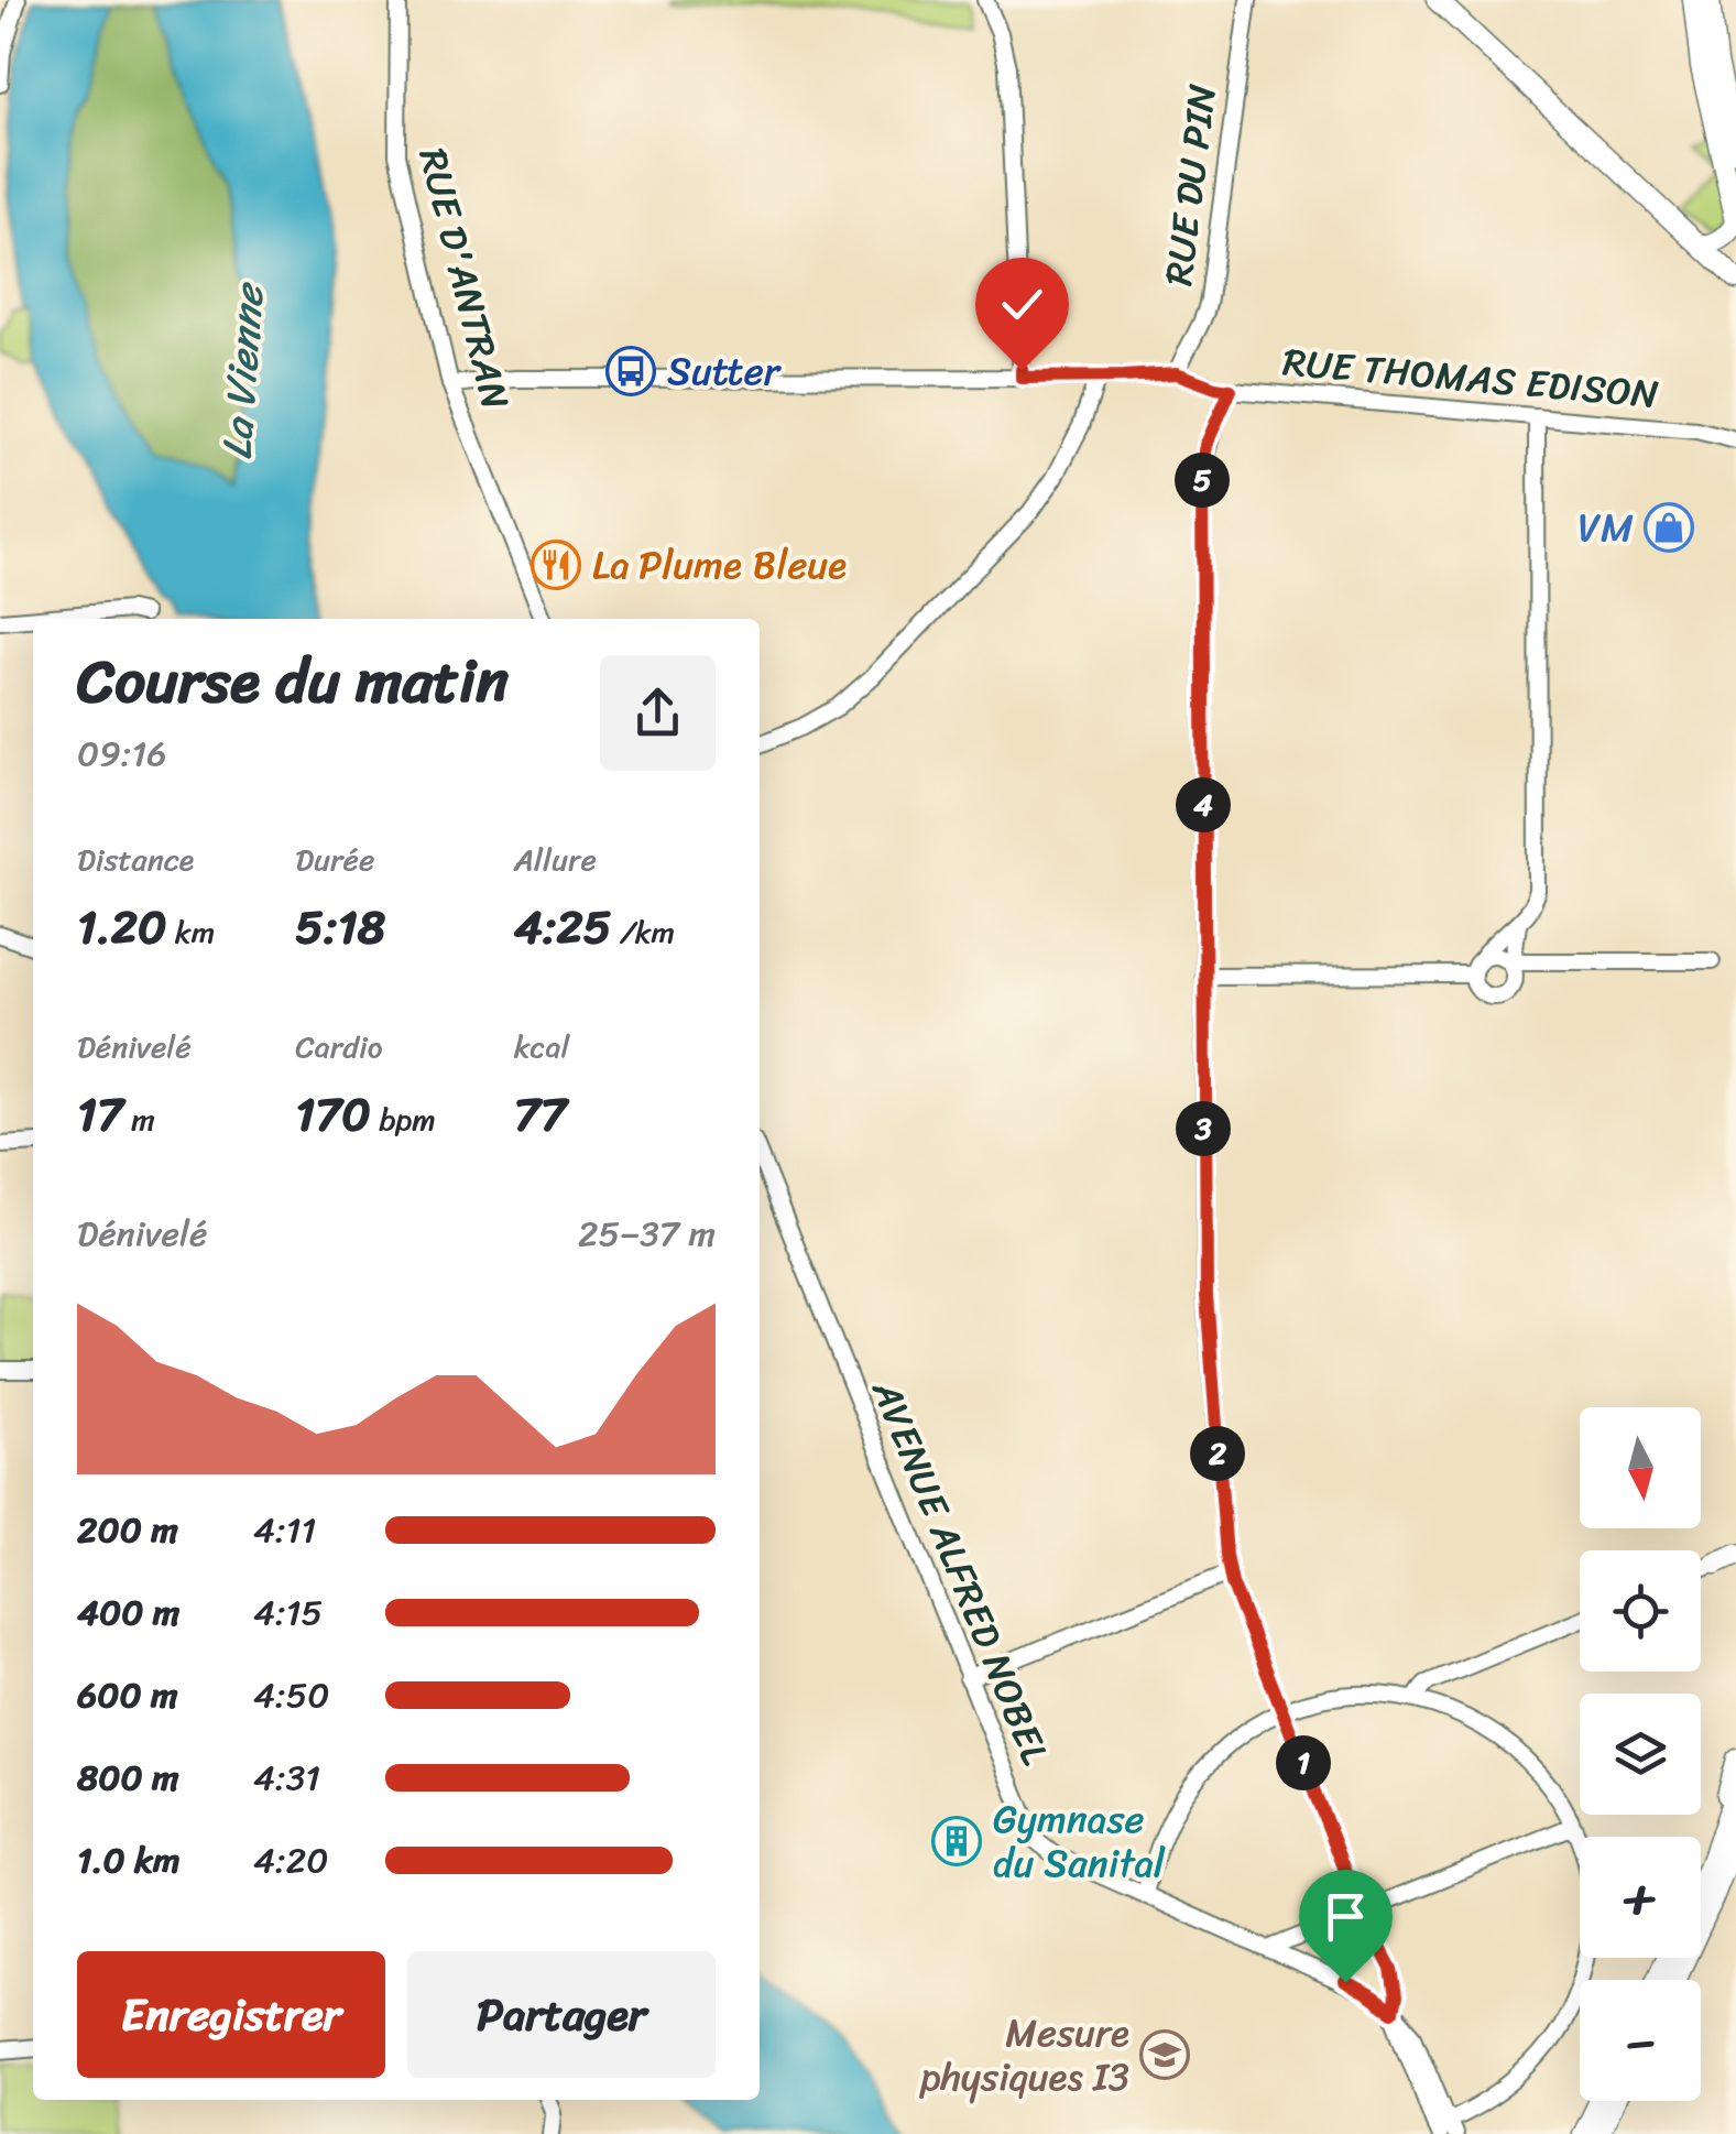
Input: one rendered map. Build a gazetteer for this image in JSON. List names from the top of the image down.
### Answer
{
  "streets": {
    "street": [
      "RUE DU PIN",
      "RUE D'ANTRAN",
      "RUE THOMAS EDISON",
      "AVENUE ALFRED NOBEL"
    ]
  },
  "crossings": [
    ["RUE DU PIN", "RUE THOMAS EDISON"]
  ],
  "water": ["La Vienne"],
  "places": {
    "bus stop": ["Sutter"],
    "shop": ["VM"],
    "restaurant": ["La Plume Bleue"],
    "building": ["Gymnase du Sanital"],
    "school or university": ["Mesure physiques I3"]
  },
  "north": "bottom",
  "page": {
    "pins": [
      "5",
      "4",
      "3",
      "2",
      "1"
    ],
    "heading": ["Course du matin", "09:16"],
    "stats": [
      ["Distance", "1.20 km"],
      ["Durée", "5:18"],
      ["Allure", "4:25 /km"],
      ["Dénivelé", "17 m"],
      ["Cardio", "170 bpm"],
      ["kcal", "77"]
    ],
    "chart": ["Dénivelé", "25–37 m"],
    "map_buttons": ["+", "−"],
    "list": [
      {
        "name": "200 m",
        "note": "4:11"
      },
      {
        "name": "400 m",
        "note": "4:15"
      },
      {
        "name": "600 m",
        "note": "4:50"
      },
      {
        "name": "800 m",
        "note": "4:31"
      },
      {
        "name": "1.0 km",
        "note": "4:20"
      }
    ],
    "buttons": ["Enregistrer", "Partager"]
  }
}
